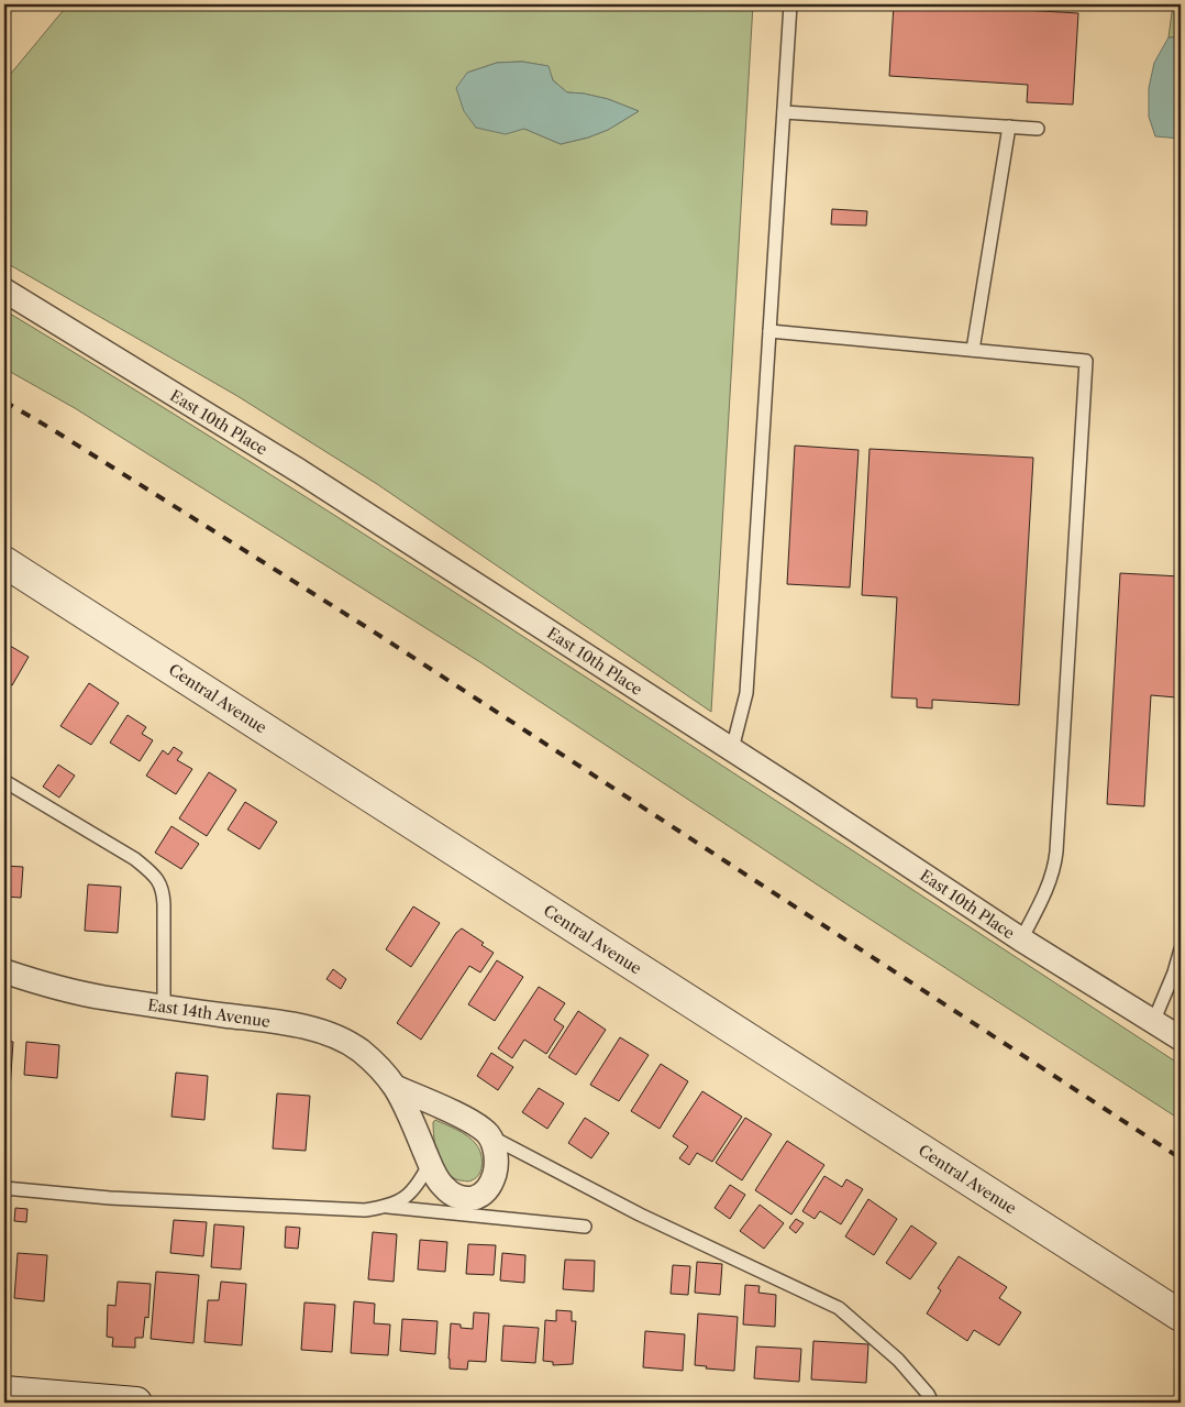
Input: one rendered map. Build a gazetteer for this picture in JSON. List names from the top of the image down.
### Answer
{
  "streets": {
    "street": ["East 10th Place", "Central Avenue", "East 14th Avenue"]
  }
}
